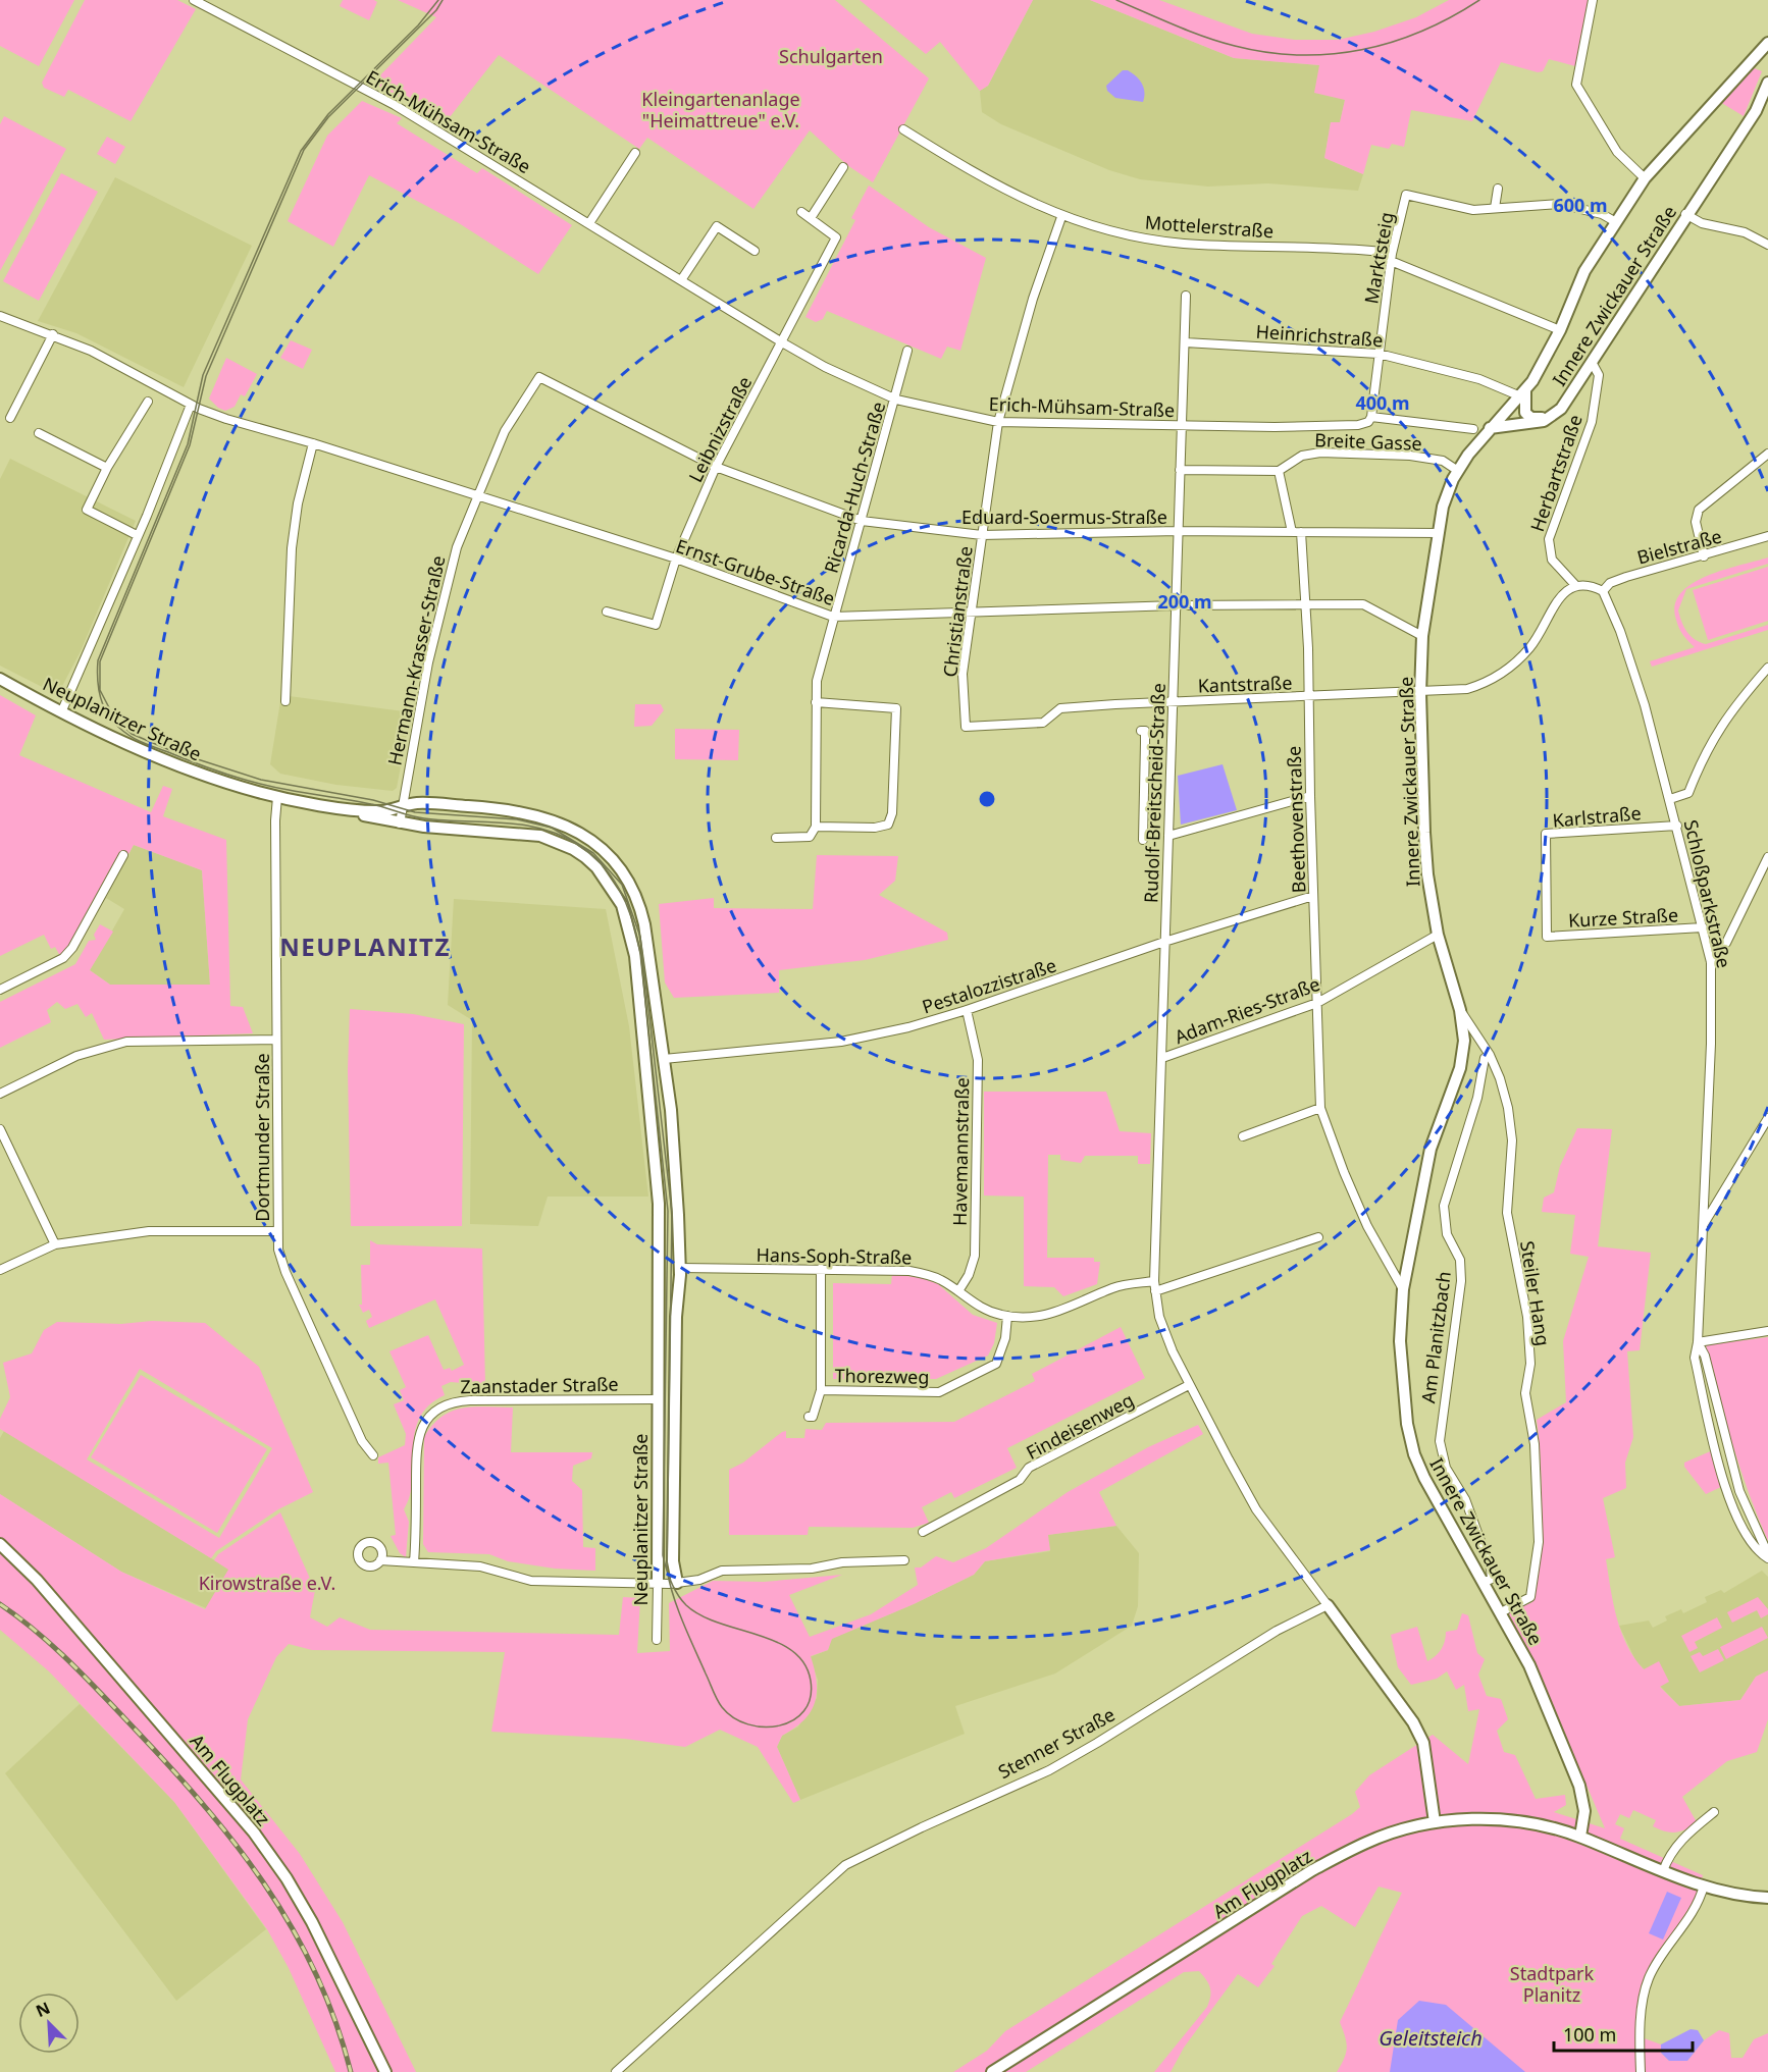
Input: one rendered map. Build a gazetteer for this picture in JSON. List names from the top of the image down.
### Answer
{
  "streets": {
    "main road": ["Innere Zwickauer Straße", "Neuplanitzer Straße", "Am Flugplatz"],
    "street": [
      "Erich-Mühsam-Straße",
      "Mottelerstraße",
      "Marktsteig",
      "Heinrichstraße",
      "Leibnizstraße",
      "Breite Gasse",
      "Herbartstraße",
      "Ricarda-Huch-Straße",
      "Eduard-Soermus-Straße",
      "Bielstraße",
      "Ernst-Grube-Straße",
      "Christianstraße",
      "Hermann-Krasser-Straße",
      "Kantstraße",
      "Rudolf-Breitscheid-Straße",
      "Karlstraße",
      "Beethovenstraße",
      "Schloßparkstraße",
      "Kurze Straße",
      "Pestalozzistraße",
      "Adam-Ries-Straße",
      "Dortmunder Straße",
      "Havemannstraße",
      "Hans-Soph-Straße",
      "Steiler Hang",
      "Am Planitzbach",
      "Thorezweg",
      "Zaanstader Straße",
      "Findeisenweg",
      "Stenner Straße"
    ]
  },
  "crossings": [
    ["Erich-Mühsam-Straße", "Marktsteig"],
    ["Erich-Mühsam-Straße", "Leibnizstraße"],
    ["Erich-Mühsam-Straße", "Ricarda-Huch-Straße"],
    ["Erich-Mühsam-Straße", "Christianstraße"],
    ["Erich-Mühsam-Straße", "Rudolf-Breitscheid-Straße"],
    ["Mottelerstraße", "Marktsteig"],
    ["Mottelerstraße", "Innere Zwickauer Straße"],
    ["Mottelerstraße", "Christianstraße"],
    ["Marktsteig", "Innere Zwickauer Straße"],
    ["Marktsteig", "Heinrichstraße"],
    ["Innere Zwickauer Straße", "Heinrichstraße"],
    ["Innere Zwickauer Straße", "Breite Gasse"],
    ["Innere Zwickauer Straße", "Herbartstraße"],
    ["Innere Zwickauer Straße", "Eduard-Soermus-Straße"],
    ["Innere Zwickauer Straße", "Ernst-Grube-Straße"],
    ["Innere Zwickauer Straße", "Kantstraße"],
    ["Innere Zwickauer Straße", "Beethovenstraße"],
    ["Innere Zwickauer Straße", "Adam-Ries-Straße"],
    ["Innere Zwickauer Straße", "Steiler Hang"],
    ["Innere Zwickauer Straße", "Am Planitzbach"],
    ["Innere Zwickauer Straße", "Am Flugplatz"],
    ["Heinrichstraße", "Rudolf-Breitscheid-Straße"],
    ["Leibnizstraße", "Eduard-Soermus-Straße"],
    ["Leibnizstraße", "Ernst-Grube-Straße"],
    ["Ricarda-Huch-Straße", "Eduard-Soermus-Straße"],
    ["Ricarda-Huch-Straße", "Ernst-Grube-Straße"],
    ["Eduard-Soermus-Straße", "Christianstraße"],
    ["Eduard-Soermus-Straße", "Hermann-Krasser-Straße"],
    ["Eduard-Soermus-Straße", "Rudolf-Breitscheid-Straße"],
    ["Eduard-Soermus-Straße", "Beethovenstraße"],
    ["Bielstraße", "Schloßparkstraße"],
    ["Ernst-Grube-Straße", "Christianstraße"],
    ["Ernst-Grube-Straße", "Hermann-Krasser-Straße"],
    ["Ernst-Grube-Straße", "Rudolf-Breitscheid-Straße"],
    ["Ernst-Grube-Straße", "Beethovenstraße"],
    ["Christianstraße", "Kantstraße"],
    ["Hermann-Krasser-Straße", "Neuplanitzer Straße"],
    ["Kantstraße", "Rudolf-Breitscheid-Straße"],
    ["Kantstraße", "Beethovenstraße"],
    ["Neuplanitzer Straße", "Pestalozzistraße"],
    ["Neuplanitzer Straße", "Dortmunder Straße"],
    ["Neuplanitzer Straße", "Hans-Soph-Straße"],
    ["Neuplanitzer Straße", "Zaanstader Straße"],
    ["Rudolf-Breitscheid-Straße", "Pestalozzistraße"],
    ["Rudolf-Breitscheid-Straße", "Adam-Ries-Straße"],
    ["Rudolf-Breitscheid-Straße", "Hans-Soph-Straße"],
    ["Rudolf-Breitscheid-Straße", "Findeisenweg"],
    ["Rudolf-Breitscheid-Straße", "Stenner Straße"],
    ["Karlstraße", "Schloßparkstraße"],
    ["Karlstraße", "Kurze Straße"],
    ["Beethovenstraße", "Pestalozzistraße"],
    ["Beethovenstraße", "Adam-Ries-Straße"],
    ["Schloßparkstraße", "Kurze Straße"],
    ["Pestalozzistraße", "Havemannstraße"],
    ["Havemannstraße", "Hans-Soph-Straße"],
    ["Hans-Soph-Straße", "Thorezweg"],
    ["Steiler Hang", "Am Planitzbach"]
  ],
  "districts": ["NEUPLANITZ"],
  "water": ["Geleitsteich"],
  "parks": [
    "Schulgarten",
    "Kleingartenanlage \"Heimattreue\" e.V.",
    "Kirowstraße e.V.",
    "Stadtpark Planitz"
  ],
  "scale_bar": "100 m",
  "north": "top left",
  "rings": ["600 m", "400 m", "200 m"]
}
